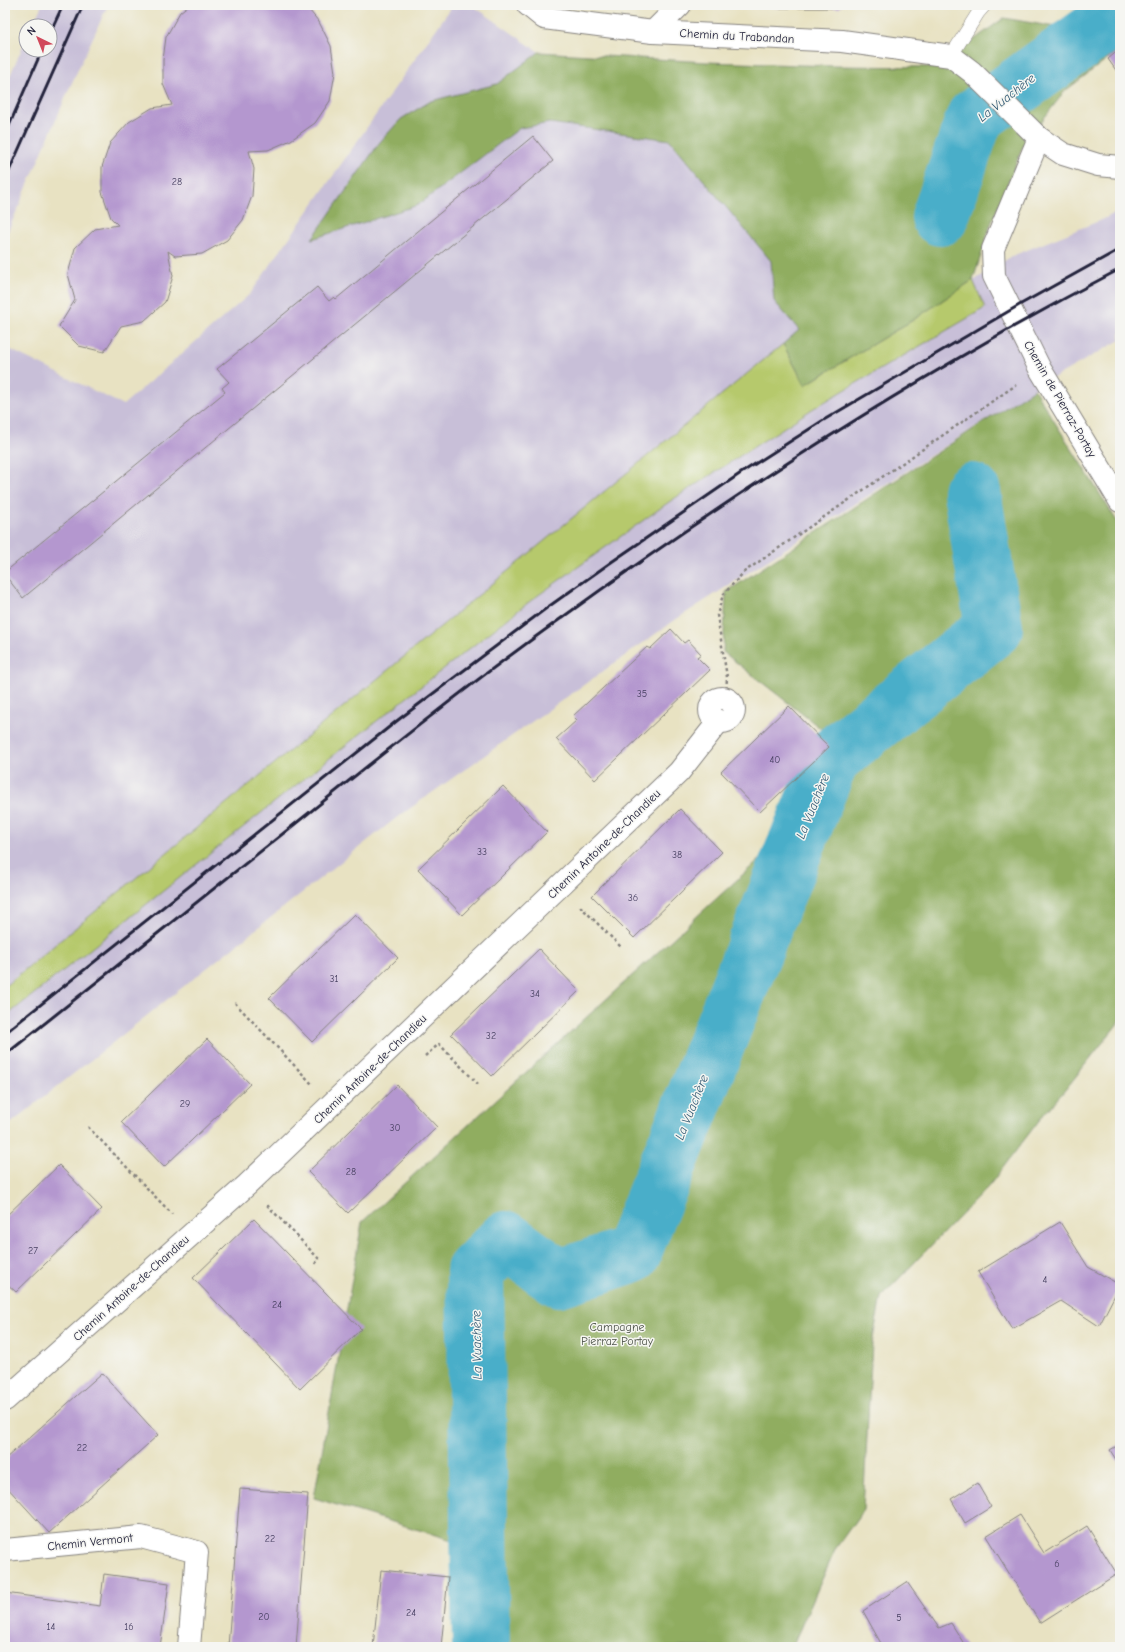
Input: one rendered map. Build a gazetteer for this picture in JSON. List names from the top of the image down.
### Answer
{
  "streets": {
    "street": [
      "Chemin du Trabandan",
      "Chemin de Pierraz-Portay",
      "Chemin Antoine-de-Chandieu",
      "Chemin Vermont"
    ]
  },
  "water": ["La Vuachère"],
  "parks": ["Campagne Pierraz Portay"],
  "house_numbers": [
    "28",
    "35",
    "40",
    "33",
    "38",
    "36",
    "31",
    "34",
    "32",
    "29",
    "30",
    "28",
    "27",
    "4",
    "24",
    "22",
    "22",
    "6",
    "24",
    "20",
    "5",
    "14",
    "16"
  ],
  "north": "top left"
}
